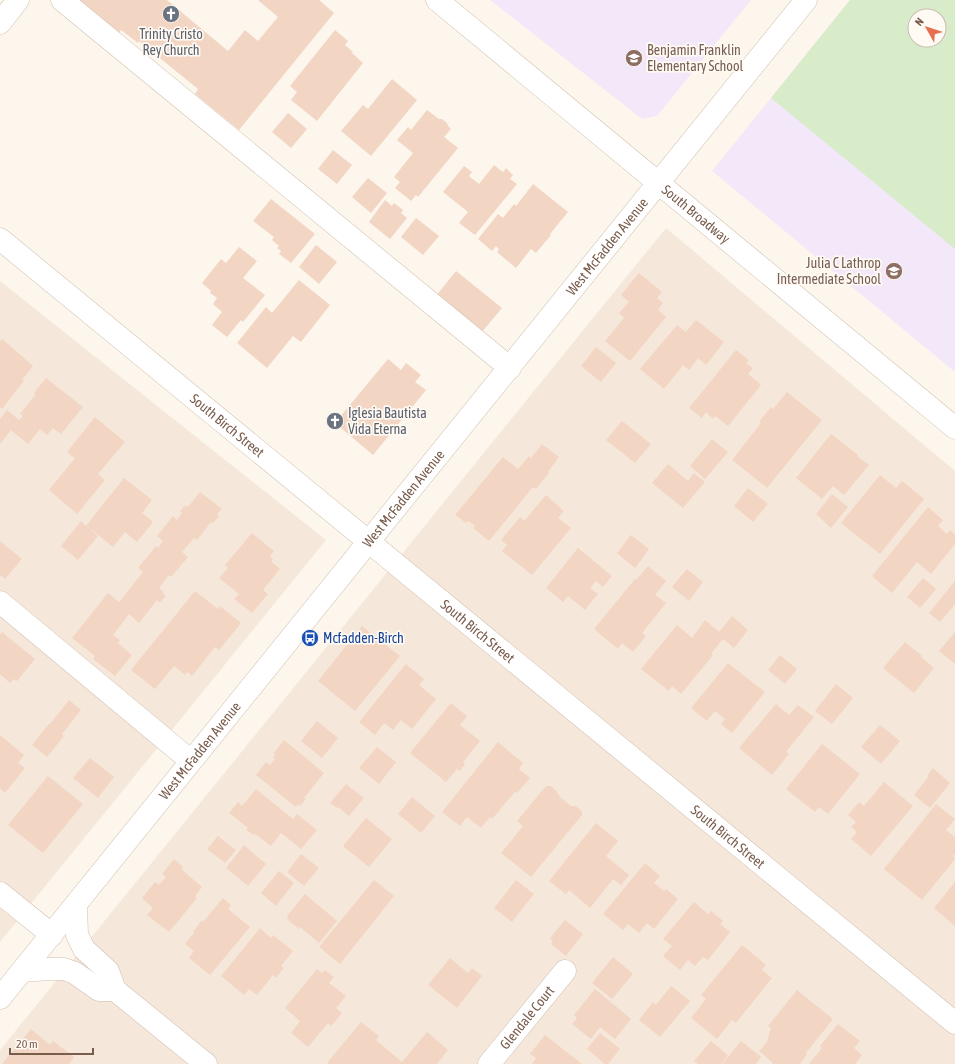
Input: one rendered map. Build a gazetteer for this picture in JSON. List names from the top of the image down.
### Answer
{
  "streets": {
    "street": [
      "South Broadway",
      "West McFadden Avenue",
      "South Birch Street",
      "Glendale Court"
    ]
  },
  "crossings": [
    ["South Broadway", "West McFadden Avenue"],
    ["West McFadden Avenue", "South Birch Street"]
  ],
  "places": {
    "church": ["Trinity Cristo Rey Church", "Iglesia Bautista Vida Eterna"],
    "school or university": ["Benjamin Franklin Elementary School", "Julia C Lathrop Intermediate School"],
    "bus stop": ["Mcfadden-Birch"]
  },
  "scale_bar": "20 m",
  "north": "top left"
}
